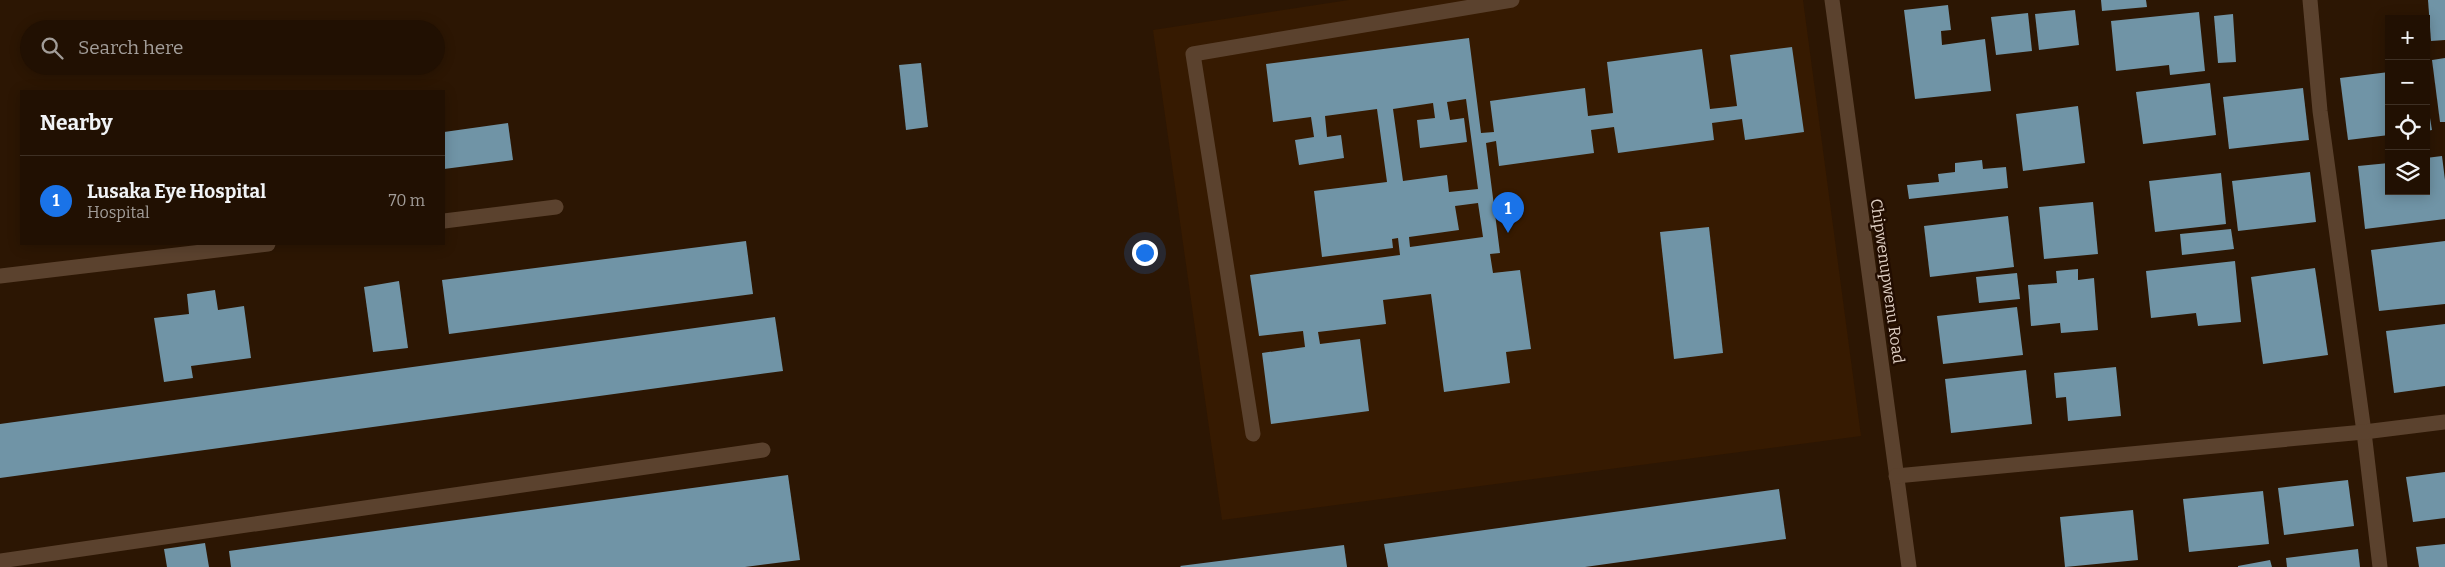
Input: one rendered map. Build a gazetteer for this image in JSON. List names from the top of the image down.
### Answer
{
  "streets": {
    "street": ["Chipwenupwenu Road"]
  },
  "page": {
    "map_buttons": ["+", "−"],
    "search": "Search here",
    "heading": "Nearby",
    "list": [
      {
        "mark": "1",
        "name": "Lusaka Eye Hospital",
        "note": "Hospital",
        "value": "70 m"
      }
    ],
    "pins": "1"
  }
}
